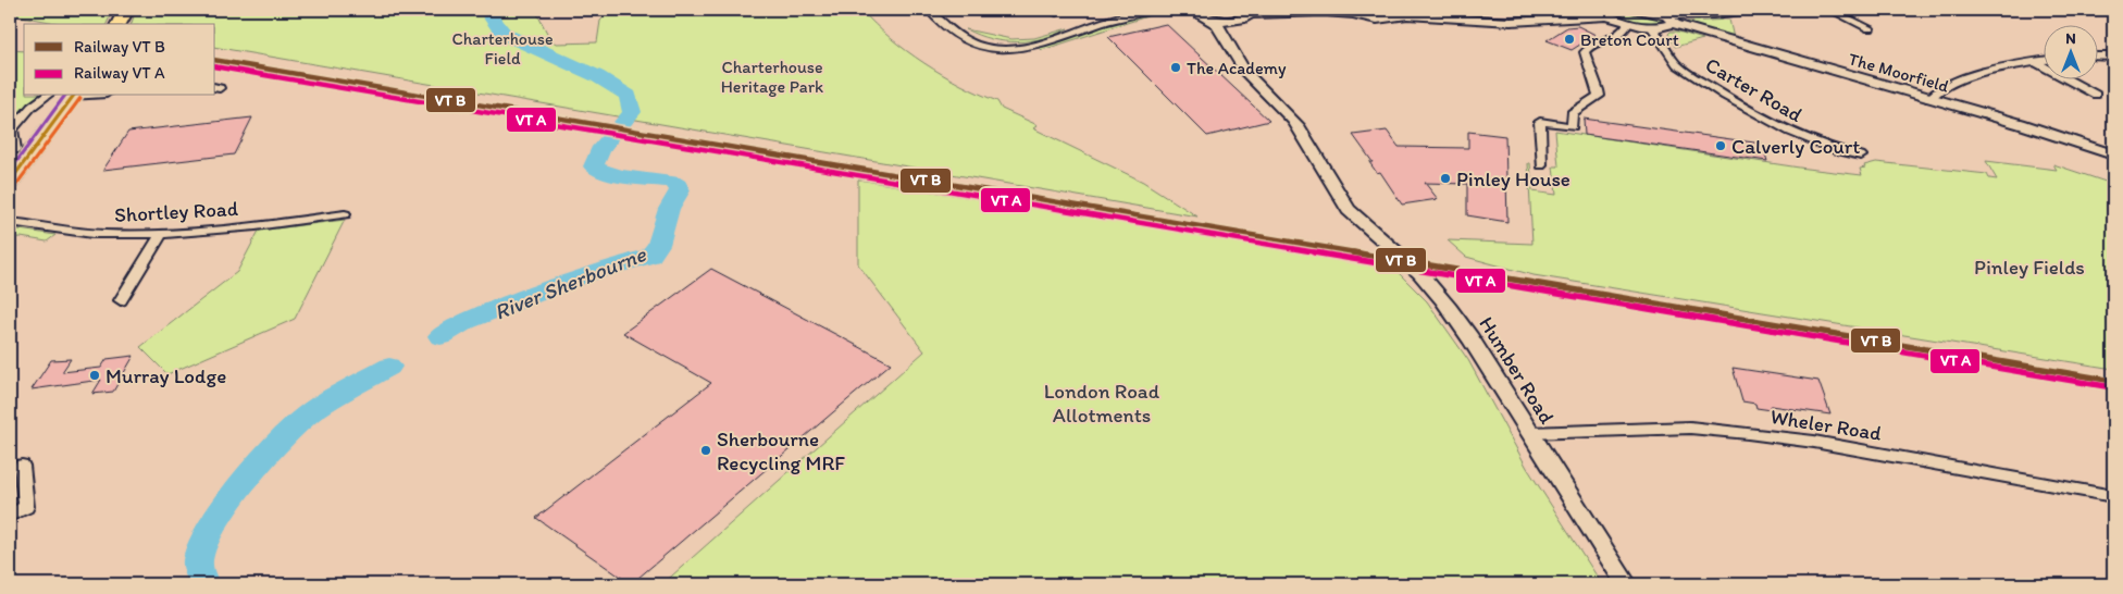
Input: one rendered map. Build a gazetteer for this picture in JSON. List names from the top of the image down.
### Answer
{
  "streets": {
    "street": [
      "The Moorfield",
      "Carter Road",
      "Shortley Road",
      "Humber Road",
      "Wheler Road"
    ]
  },
  "crossings": [
    ["Humber Road", "Wheler Road"]
  ],
  "water": ["River Sherbourne"],
  "parks": [
    "Charterhouse Field",
    "Charterhouse Heritage Park",
    "Pinley Fields",
    "London Road Allotments"
  ],
  "places": [
    "Breton Court",
    "The Academy",
    "Calverly Court",
    "Pinley House",
    "Murray Lodge",
    "Sherbourne Recycling MRF"
  ],
  "legend": ["Railway VT B", "Railway VT A"],
  "north": "top"
}
